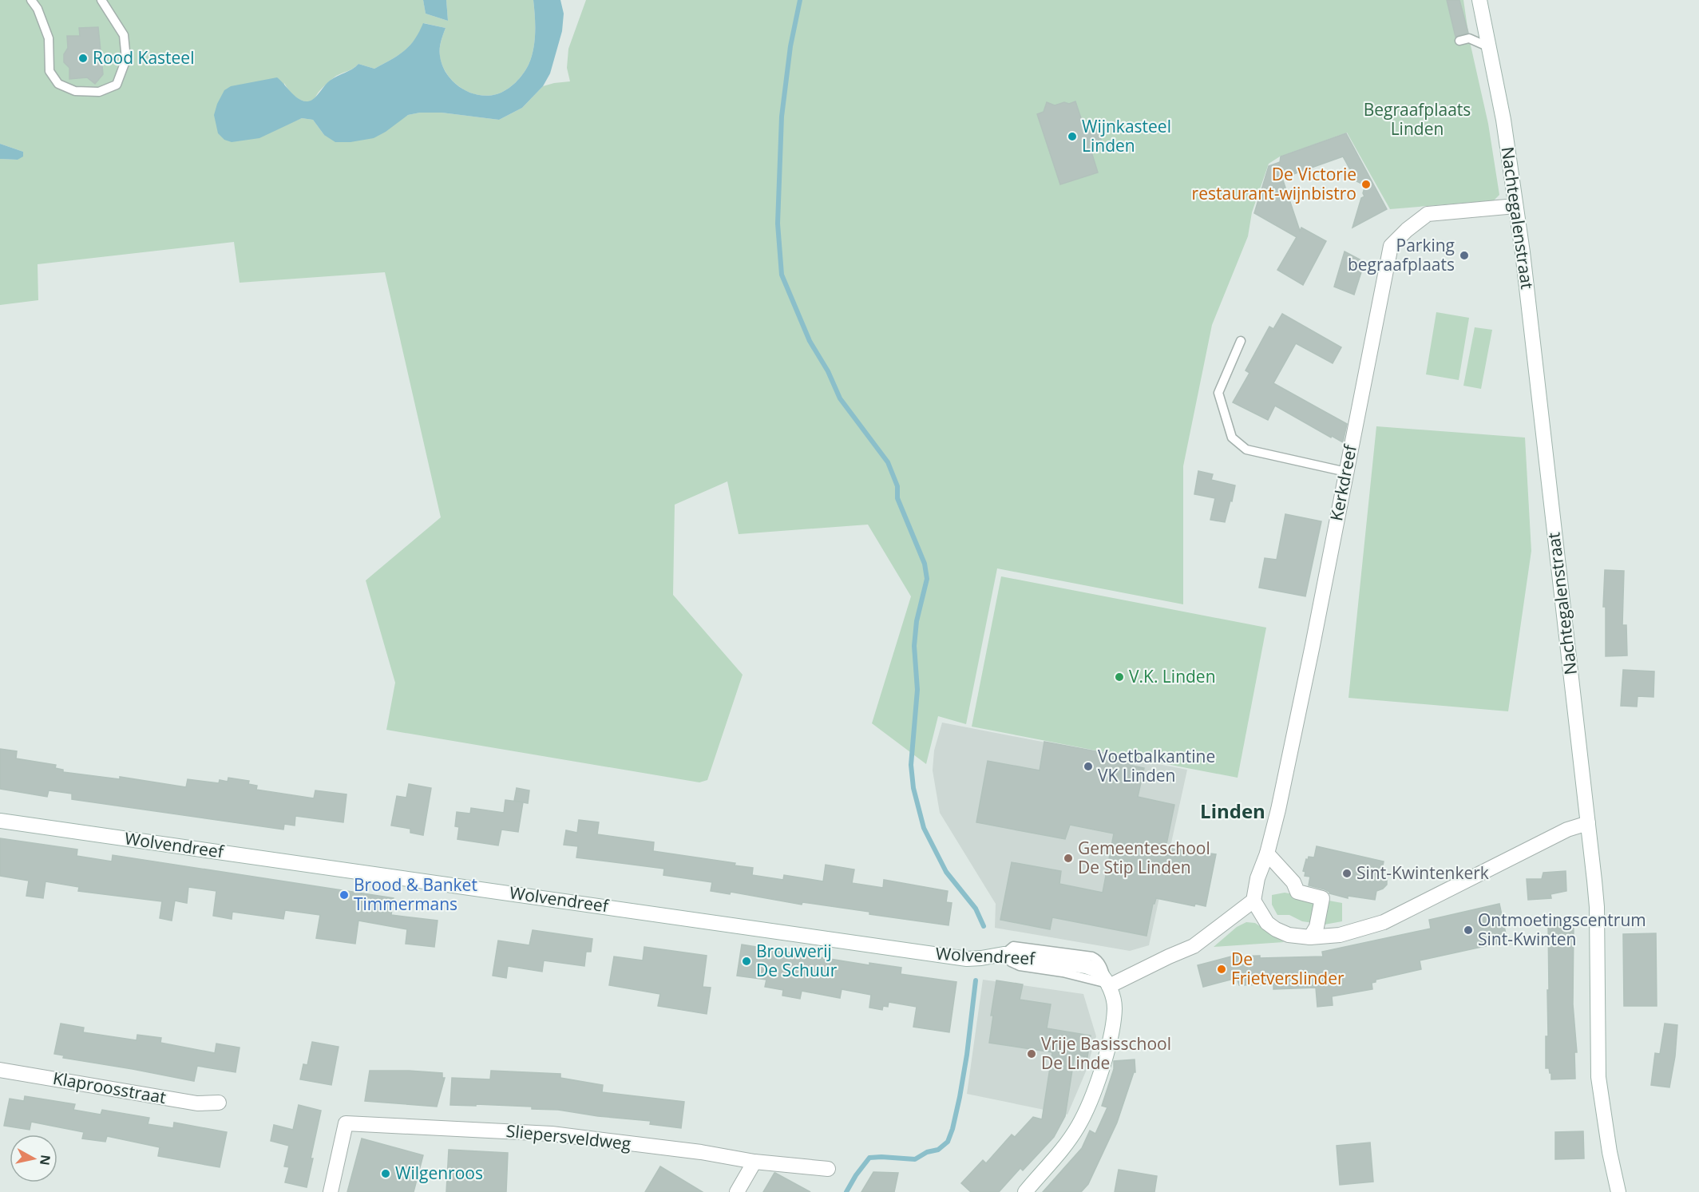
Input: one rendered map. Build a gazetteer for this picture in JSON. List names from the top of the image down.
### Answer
{
  "streets": {
    "street": [
      "Nachtegalenstraat",
      "Kerkdreef",
      "Wolvendreef",
      "Klaproosstraat",
      "Sliepersveldweg"
    ]
  },
  "crossings": [
    ["Nachtegalenstraat", "Kerkdreef"]
  ],
  "districts": ["Linden"],
  "parks": ["Begraafplaats Linden"],
  "places": [
    "Rood Kasteel",
    "Wijnkasteel Linden",
    "De Victorie restaurant-wijnbistro",
    "Parking begraafplaats",
    "V.K. Linden",
    "Voetbalkantine VK Linden",
    "Gemeenteschool De Stip Linden",
    "Sint-Kwintenkerk",
    "Brood & Banket Timmermans",
    "Ontmoetingscentrum Sint-Kwinten",
    "Brouwerij De Schuur",
    "De Frietverslinder",
    "Vrije Basisschool De Linde",
    "Wilgenroos"
  ],
  "north": "right"
}
